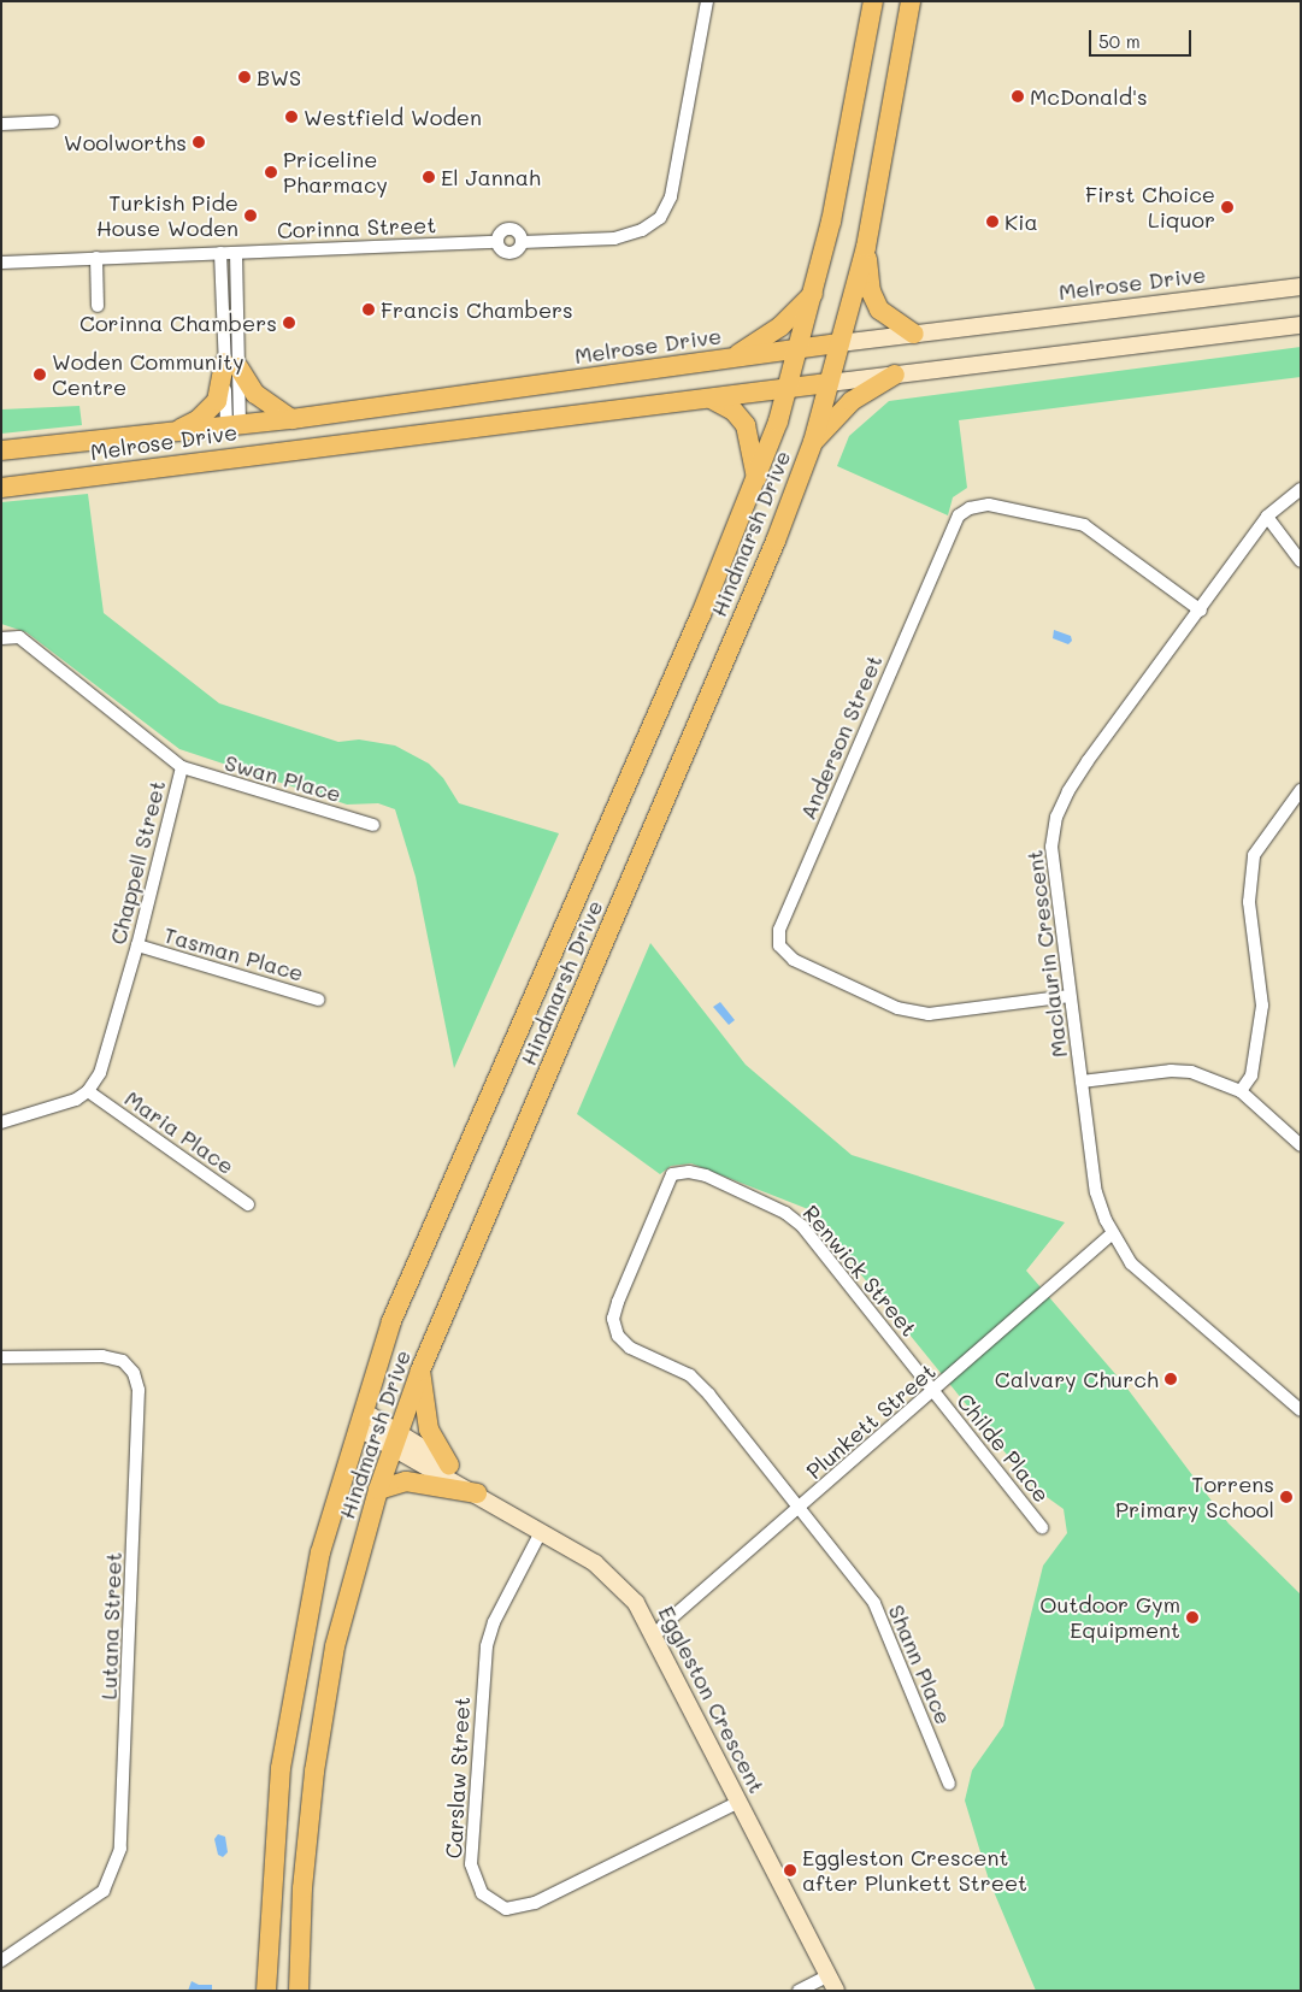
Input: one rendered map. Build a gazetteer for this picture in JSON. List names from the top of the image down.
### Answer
{
  "streets": {
    "main road": ["Melrose Drive", "Hindmarsh Drive", "Eggleston Crescent"],
    "street": [
      "Corinna Street",
      "Anderson Street",
      "Swan Place",
      "Chappell Street",
      "Tasman Place",
      "Maclaurin Crescent",
      "Maria Place",
      "Renwick Street",
      "Plunkett Street",
      "Childe Place",
      "Lutana Street",
      "Shann Place",
      "Carslaw Street"
    ]
  },
  "crossings": [
    ["Melrose Drive", "Hindmarsh Drive"],
    ["Hindmarsh Drive", "Eggleston Crescent"],
    ["Anderson Street", "Maclaurin Crescent"],
    ["Swan Place", "Chappell Street"],
    ["Chappell Street", "Tasman Place"],
    ["Chappell Street", "Maria Place"],
    ["Maclaurin Crescent", "Plunkett Street"],
    ["Renwick Street", "Plunkett Street"],
    ["Renwick Street", "Childe Place"],
    ["Renwick Street", "Shann Place"],
    ["Plunkett Street", "Childe Place"],
    ["Plunkett Street", "Shann Place"],
    ["Plunkett Street", "Eggleston Crescent"],
    ["Eggleston Crescent", "Carslaw Street"]
  ],
  "places": [
    "BWS",
    "McDonald's",
    "Westfield Woden",
    "Woolworths",
    "Priceline Pharmacy",
    "El Jannah",
    "First Choice Liquor",
    "Turkish Pide House Woden",
    "Kia",
    "Francis Chambers",
    "Corinna Chambers",
    "Woden Community Centre",
    "Calvary Church",
    "Torrens Primary School",
    "Outdoor Gym Equipment",
    "Eggleston Crescent after Plunkett Street"
  ],
  "scale_bar": "50 m"
}
